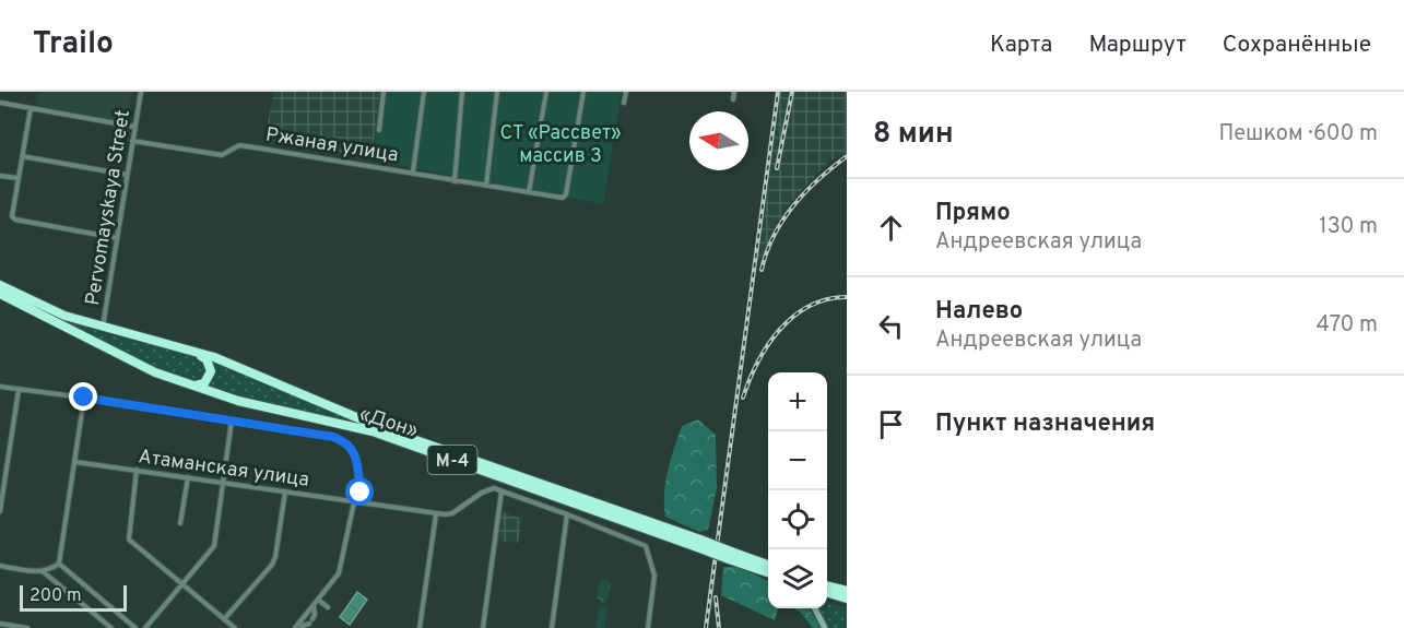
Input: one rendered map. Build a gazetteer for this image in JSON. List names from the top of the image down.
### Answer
{
  "streets": {
    "highway": ["«Дон»", "М-4"],
    "street": ["Ржаная улица", "Pervomayskaya Street", "Атаманская улица"]
  },
  "crossings": [
    ["Ржаная улица", "Pervomayskaya Street"],
    ["Pervomayskaya Street", "«Дон»"],
    ["«Дон»", "М-4"]
  ],
  "parks": ["СТ «Рассвет» массив 3"],
  "scale_bar": "200 m",
  "north": "left",
  "page": {
    "header": "Trailo",
    "nav": ["Карта", "Маршрут", "Сохранённые"],
    "heading": ["8 мин", "Пешком · 600 m"],
    "list": [
      ["Прямо", "Андреевская улица", "130 m"],
      ["Налево", "Андреевская улица", "470 m"],
      "Пункт назначения"
    ],
    "map_buttons": ["+", "−"],
    "scale": "200 m"
  }
}
